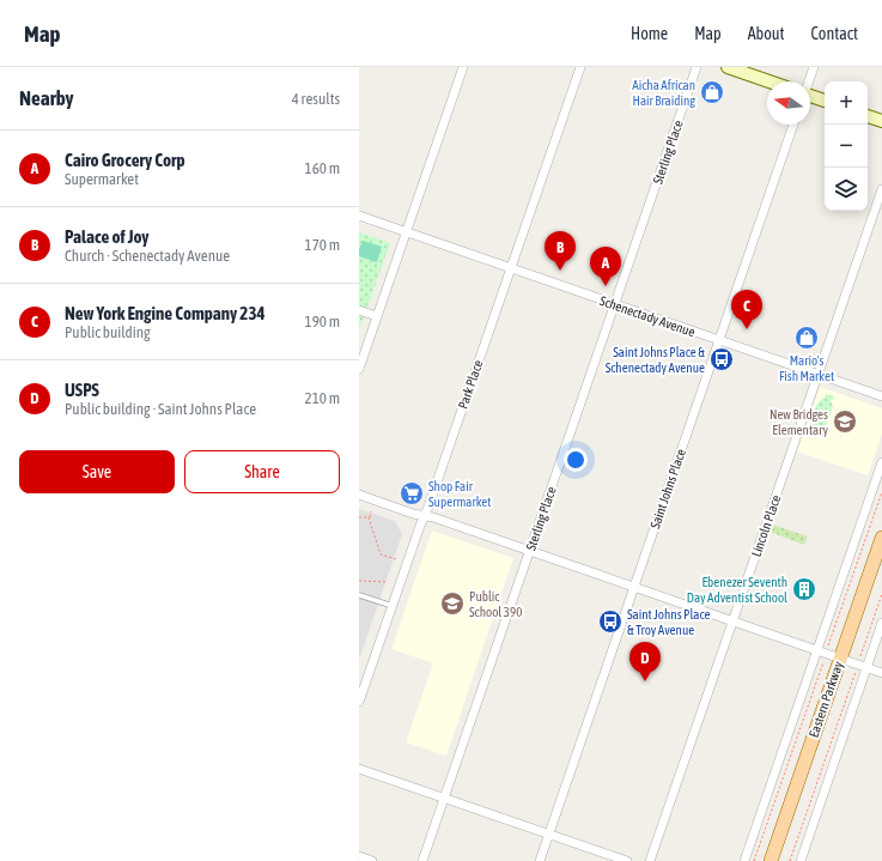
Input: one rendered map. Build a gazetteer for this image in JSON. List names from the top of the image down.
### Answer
{
  "streets": {
    "main road": ["Eastern Parkway"],
    "street": [
      "Sterling Place",
      "Schenectady Avenue",
      "Park Place",
      "Saint Johns Place",
      "Lincoln Place"
    ]
  },
  "crossings": [
    ["Sterling Place", "Schenectady Avenue"],
    ["Schenectady Avenue", "Park Place"],
    ["Schenectady Avenue", "Saint Johns Place"],
    ["Schenectady Avenue", "Lincoln Place"]
  ],
  "places": {
    "shop": ["Aicha African Hair Braiding", "Mario's Fish Market"],
    "bus stop": ["Saint Johns Place & Schenectady Avenue", "Saint Johns Place & Troy Avenue"],
    "school or university": ["New Bridges Elementary", "Public School 390"],
    "supermarket": ["Shop Fair Supermarket"],
    "building": ["Ebenezer Seventh Day Adventist School"]
  },
  "north": "left",
  "page": {
    "header": "Map",
    "nav": [
      "Home",
      "Map",
      "About",
      "Contact"
    ],
    "heading": ["Nearby", "4 results"],
    "map_buttons": ["+", "−"],
    "list": [
      {
        "mark": "A",
        "name": "Cairo Grocery Corp",
        "note": "Supermarket",
        "value": "160 m"
      },
      {
        "mark": "B",
        "name": "Palace of Joy",
        "note": "Church · Schenectady Avenue",
        "value": "170 m"
      },
      {
        "mark": "C",
        "name": "New York Engine Company 234",
        "note": "Public building",
        "value": "190 m"
      },
      {
        "mark": "D",
        "name": "USPS",
        "note": "Public building · Saint Johns Place",
        "value": "210 m"
      }
    ],
    "pins": [
      "B",
      "A",
      "C",
      "D"
    ],
    "buttons": ["Save", "Share"]
  }
}
